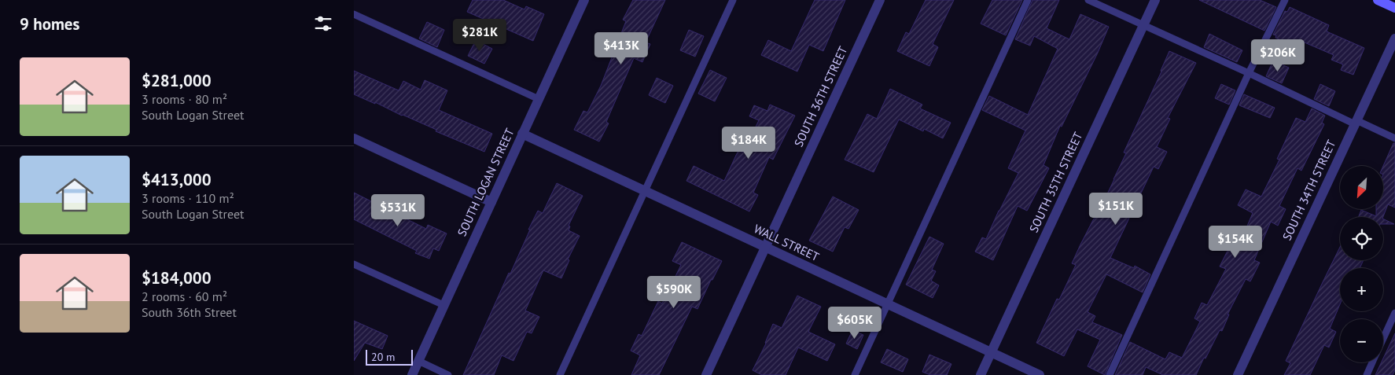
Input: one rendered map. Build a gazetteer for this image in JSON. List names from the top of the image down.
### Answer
{
  "streets": {
    "street": [
      "SOUTH 36TH STREET",
      "SOUTH LOGAN STREET",
      "SOUTH 35TH STREET",
      "SOUTH 34TH STREET",
      "WALL STREET"
    ]
  },
  "crossings": [
    ["SOUTH 36TH STREET", "WALL STREET"],
    ["SOUTH LOGAN STREET", "WALL STREET"],
    ["SOUTH 35TH STREET", "WALL STREET"]
  ],
  "scale_bar": "20 m",
  "north": "bottom left",
  "page": {
    "heading": "9 homes",
    "price": [
      "$281K",
      "$413K",
      "$206K",
      "$184K",
      "$151K",
      "$531K",
      "$154K",
      "$590K",
      "$605K"
    ],
    "list": [
      {
        "name": "$281,000",
        "note": "3 rooms · 80 m² · South Logan Street"
      },
      {
        "name": "$413,000",
        "note": "3 rooms · 110 m² · South Logan Street"
      },
      {
        "name": "$184,000",
        "note": "2 rooms · 60 m² · South 36th Street"
      }
    ],
    "map_buttons": ["+", "−"],
    "scale": "20 m"
  }
}
